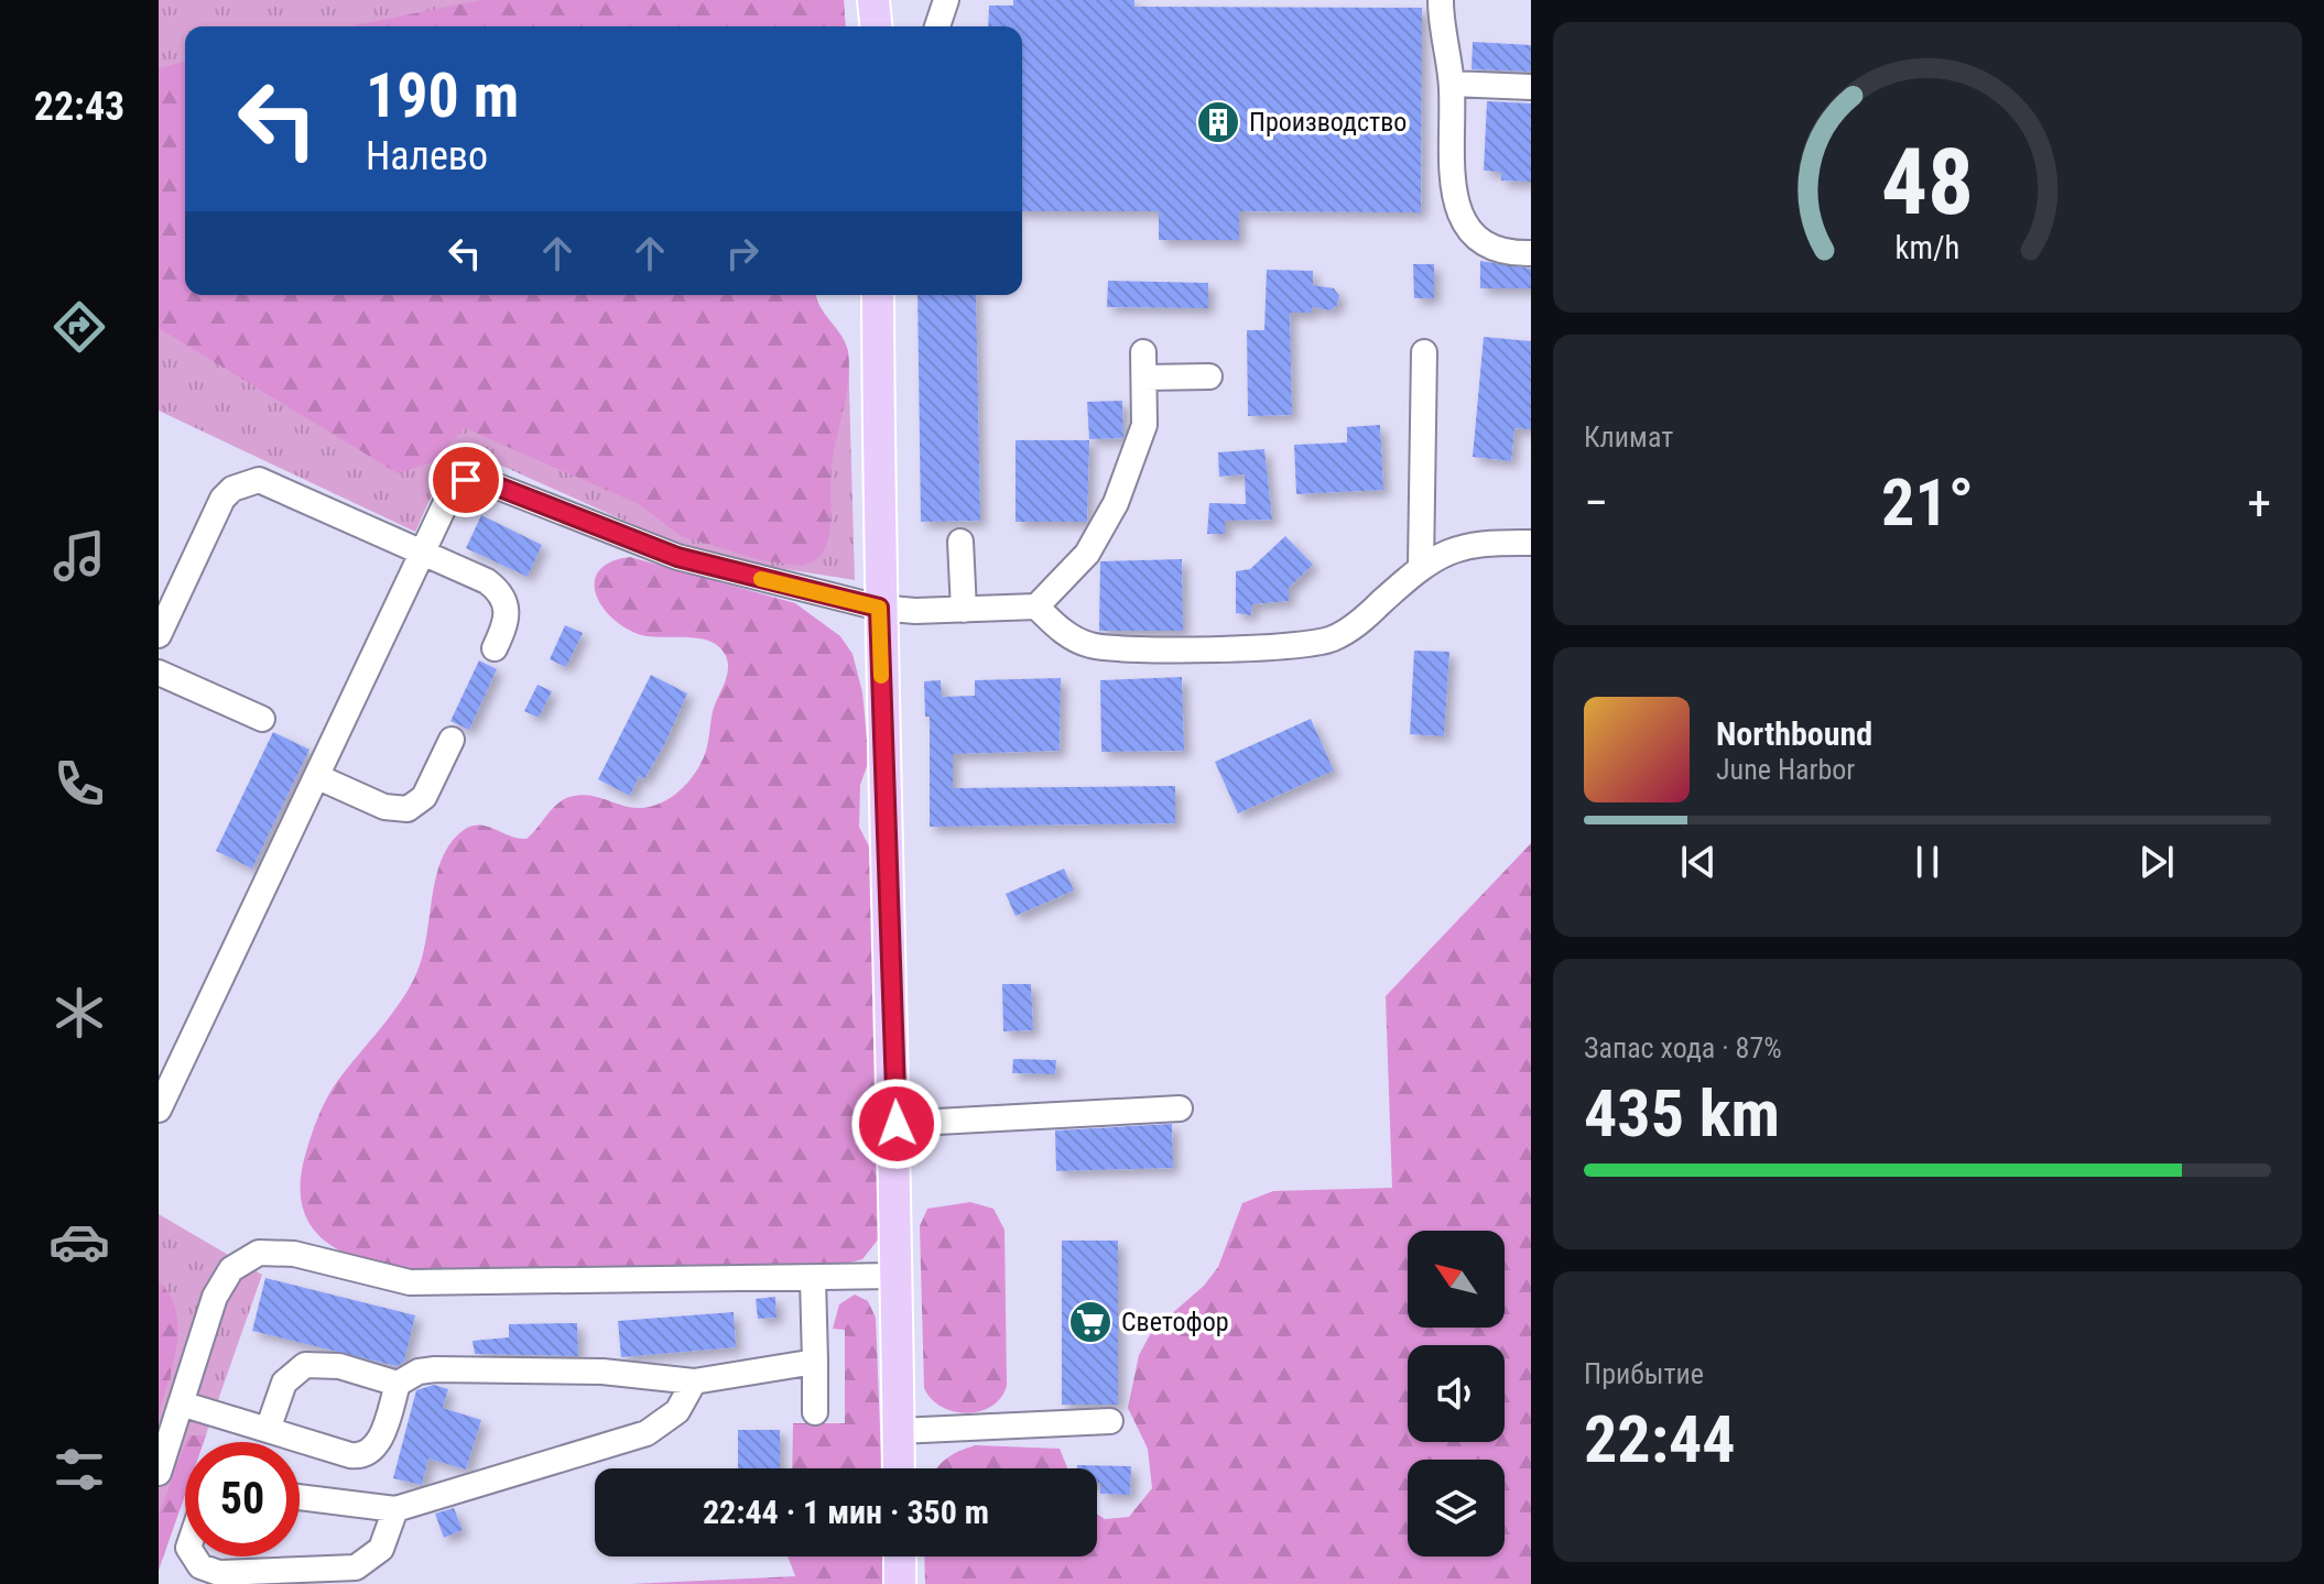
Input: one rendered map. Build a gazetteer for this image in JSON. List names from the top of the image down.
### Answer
{
  "places": {
    "building": ["Производство"],
    "supermarket": ["Светофор"]
  },
  "north": "top left",
  "page": {
    "tabs": "22:43",
    "turn": ["190 m", "Налево"],
    "tile": [
      "Климат",
      ["Запас хода · 87%", "435 km"],
      ["Прибытие", "22:44"]
    ],
    "heat": ["−", "21°", "+"],
    "song": ["Northbound", "June Harbor"],
    "limit": "50",
    "trip": "22:44 · 1 мин · 350 m",
    "gauge": ["48", "km/h"]
  }
}
